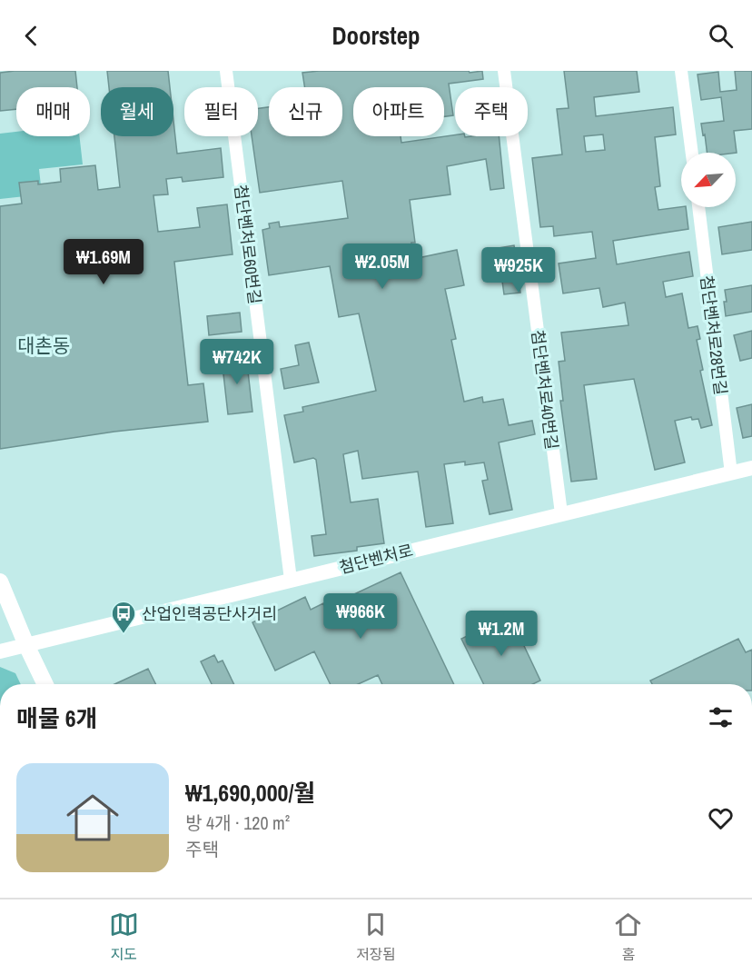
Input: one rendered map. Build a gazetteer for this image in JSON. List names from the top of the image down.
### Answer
{
  "streets": {
    "street": [
      "첨단벤처로60번길",
      "첨단벤처로28번길",
      "첨단벤처로40번길",
      "첨단벤처로"
    ]
  },
  "crossings": [
    ["첨단벤처로60번길", "첨단벤처로"],
    ["첨단벤처로28번길", "첨단벤처로"],
    ["첨단벤처로40번길", "첨단벤처로"]
  ],
  "districts": ["대촌동"],
  "places": {
    "bus stop": ["산업인력공단사거리"]
  },
  "north": "bottom left",
  "page": {
    "header": "Doorstep",
    "chip": [
      "매매",
      "월세",
      "필터",
      "신규",
      "아파트",
      "주택"
    ],
    "price": [
      "₩1.69M",
      "₩2.05M",
      "₩925K",
      "₩742K",
      "₩966K",
      "₩1.2M"
    ],
    "heading": "매물 6개",
    "list": [
      {
        "name": "₩1,690,000/월",
        "note": "방 4개 · 120 m² · 주택"
      }
    ],
    "tabs": ["지도", "저장됨", "홈"]
  }
}
